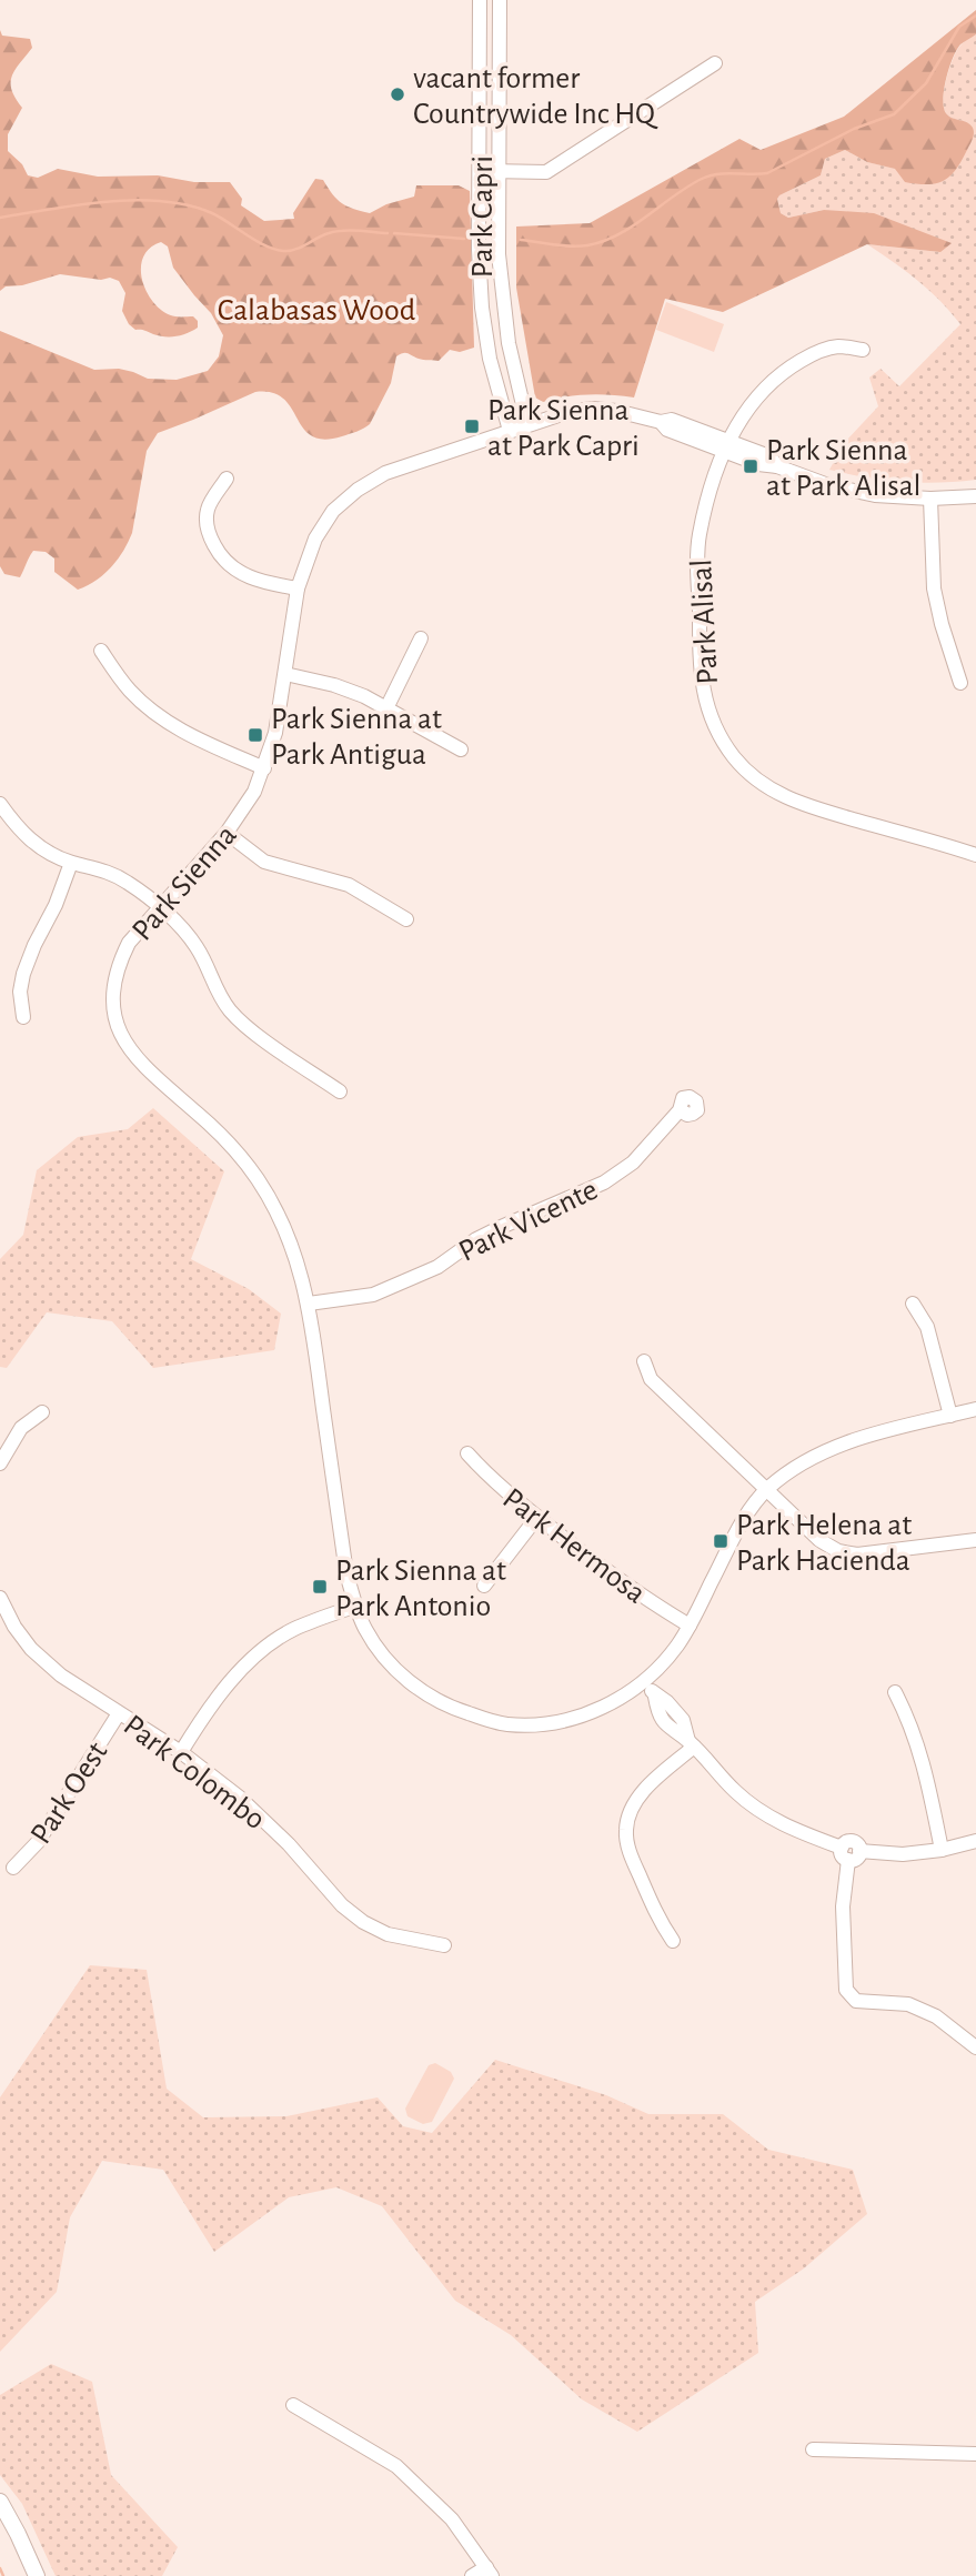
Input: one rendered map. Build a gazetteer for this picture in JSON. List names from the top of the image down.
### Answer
{
  "streets": {
    "street": [
      "Park Capri",
      "Park Alisal",
      "Park Sienna",
      "Park Vicente",
      "Park Hermosa",
      "Park Colombo",
      "Park Oest"
    ]
  },
  "crossings": [
    ["Park Capri", "Park Sienna"],
    ["Park Alisal", "Park Sienna"],
    ["Park Sienna", "Park Vicente"],
    ["Park Sienna", "Park Hermosa"],
    ["Park Colombo", "Park Oest"]
  ],
  "parks": ["Calabasas Wood"],
  "places": {
    "other": ["vacant former Countrywide Inc HQ"],
    "transit": [
      "Park Sienna at Park Capri",
      "Park Sienna at Park Alisal",
      "Park Sienna at Park Antigua",
      "Park Helena at Park Hacienda",
      "Park Sienna at Park Antonio"
    ]
  }
}
